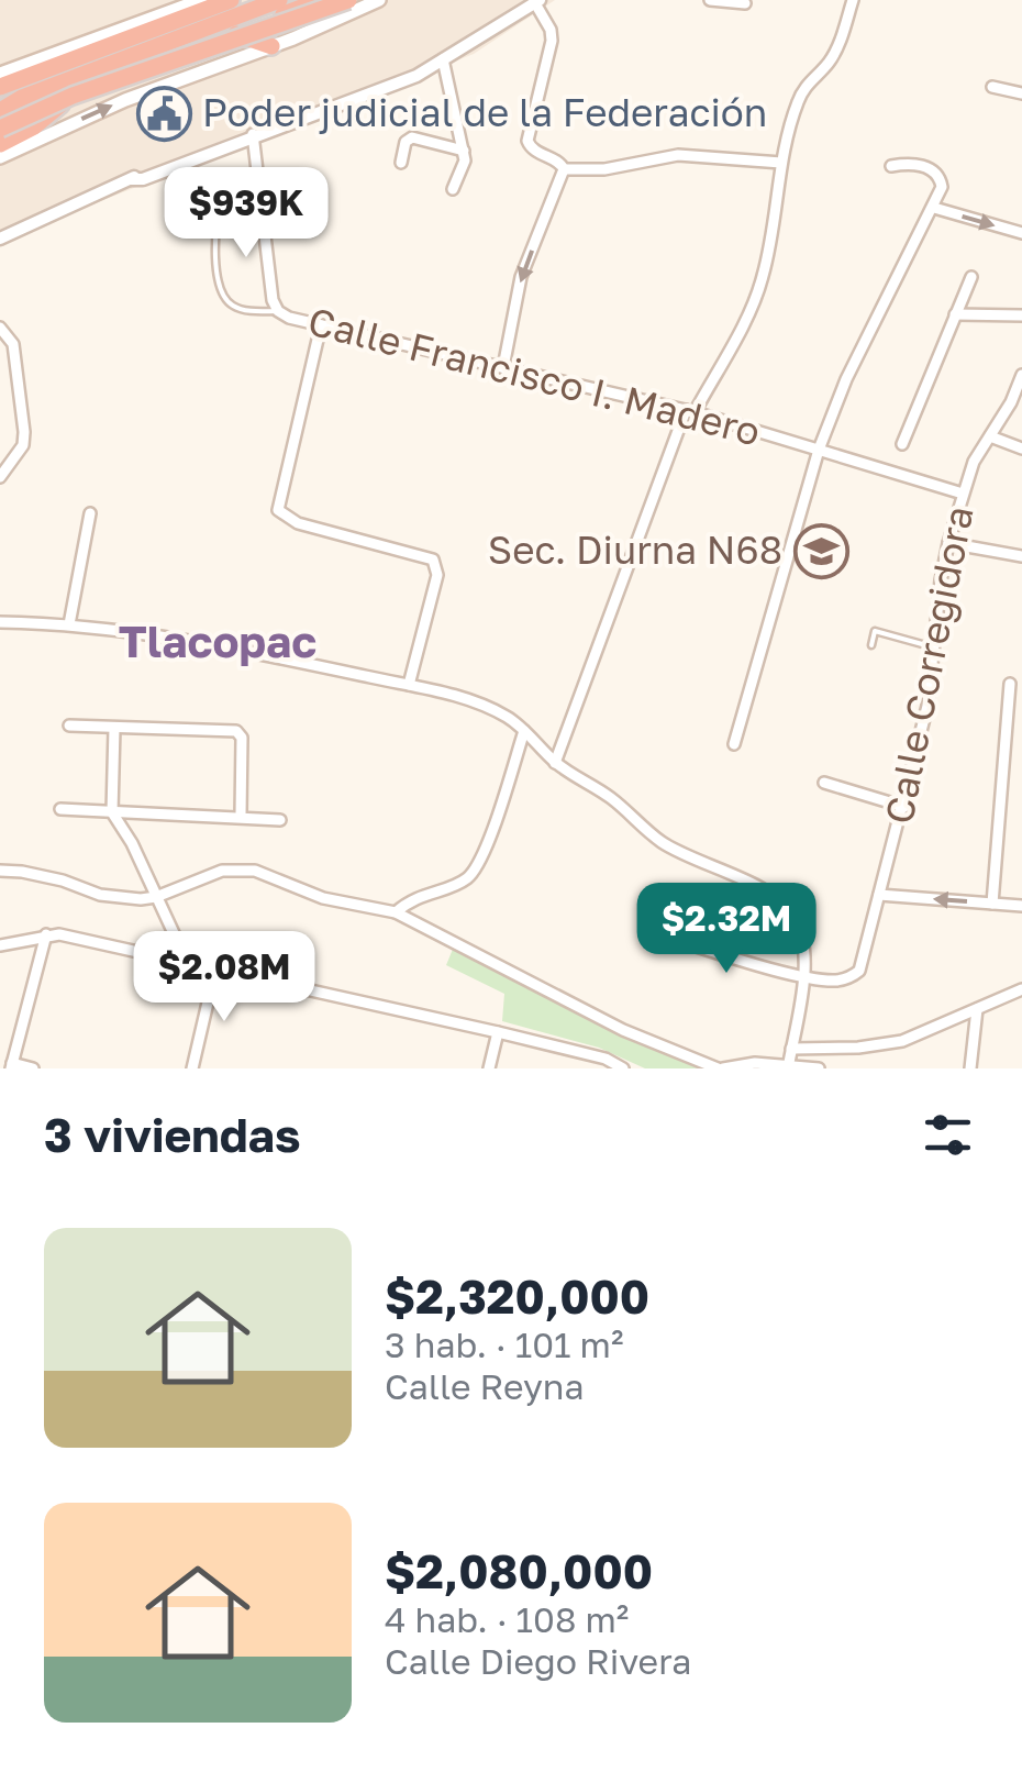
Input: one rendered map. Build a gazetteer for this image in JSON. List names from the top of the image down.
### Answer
{
  "streets": {
    "street": ["Calle Francisco I. Madero", "Calle Corregidora"]
  },
  "crossings": [
    ["Calle Francisco I. Madero", "Calle Corregidora"]
  ],
  "districts": ["Tlacopac"],
  "places": {
    "public building": ["Poder judicial de la Federación"],
    "school or university": ["Sec. Diurna N68"]
  },
  "page": {
    "price": ["$939K", "$2.32M", "$2.08M"],
    "heading": "3 viviendas",
    "list": [
      {
        "name": "$2,320,000",
        "note": "3 hab. · 101 m² · Calle Reyna"
      },
      {
        "name": "$2,080,000",
        "note": "4 hab. · 108 m² · Calle Diego Rivera"
      }
    ]
  }
}
